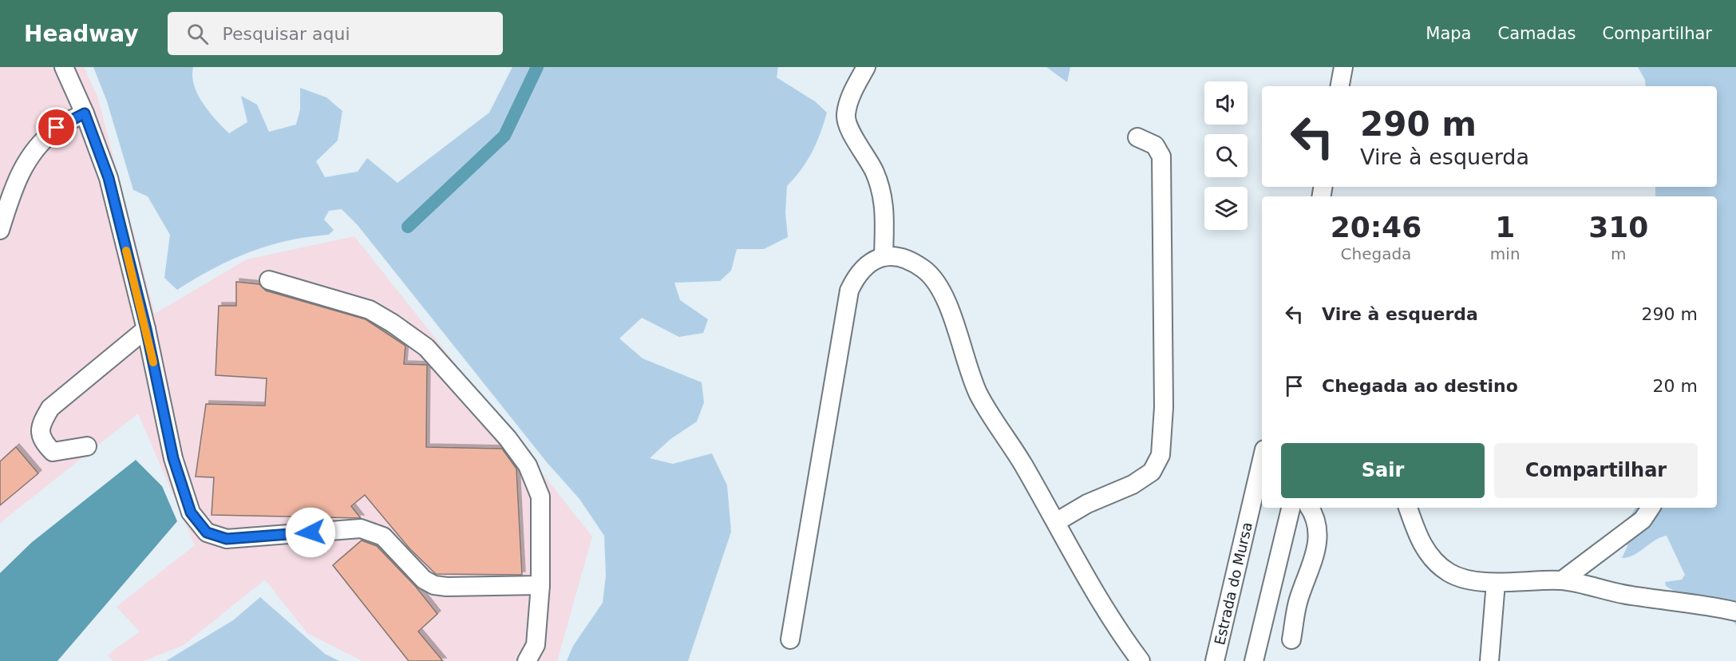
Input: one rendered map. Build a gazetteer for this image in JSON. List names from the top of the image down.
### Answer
{
  "streets": {
    "street": ["Estrada do Mursa"]
  },
  "page": {
    "header": "Headway",
    "search": "Pesquisar aqui",
    "nav": ["Mapa", "Camadas", "Compartilhar"],
    "turn": ["290 m", "Vire à esquerda"],
    "eta": [
      "20:46",
      "Chegada",
      "1",
      "min",
      "310",
      "m"
    ],
    "list": [
      {
        "name": "Vire à esquerda",
        "value": "290 m"
      },
      {
        "name": "Chegada ao destino",
        "value": "20 m"
      }
    ],
    "buttons": ["Sair", "Compartilhar"]
  }
}
